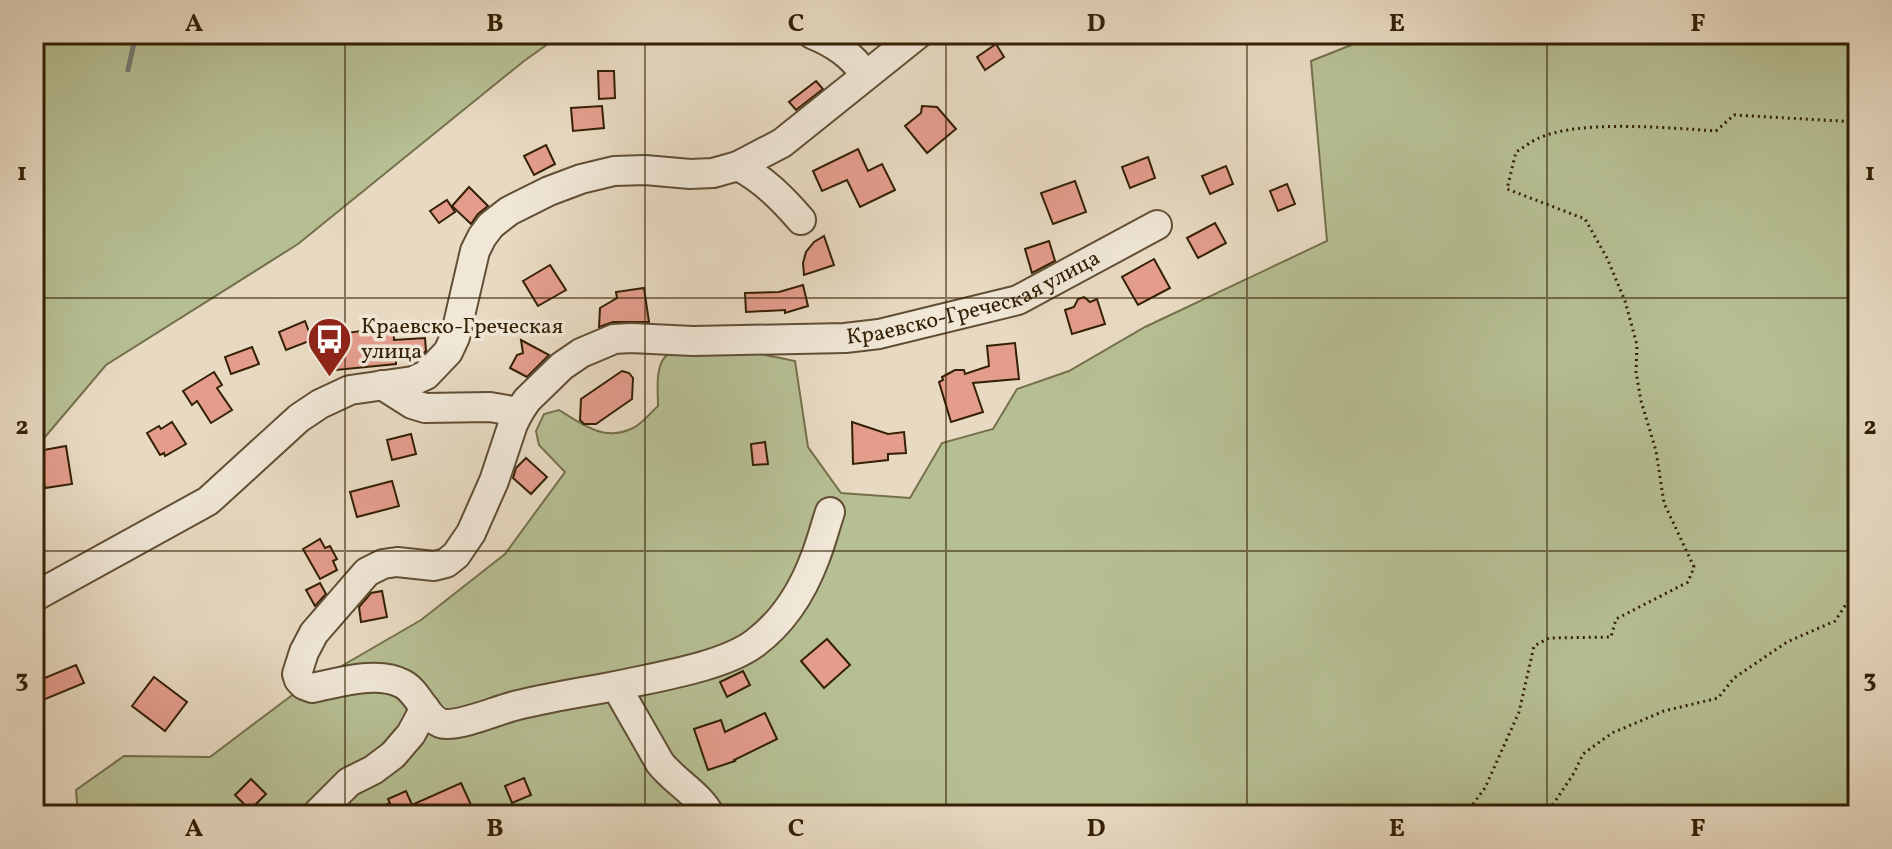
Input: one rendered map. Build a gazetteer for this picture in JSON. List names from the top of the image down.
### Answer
{
  "streets": {
    "street": ["Краевско-Греческая улица"]
  },
  "places": {
    "bus stop": ["Краевско-Греческая улица"]
  },
  "grid": {
    "columns": [
      "A",
      "B",
      "C",
      "D",
      "E",
      "F"
    ],
    "rows": ["1", "2", "3"]
  }
}
